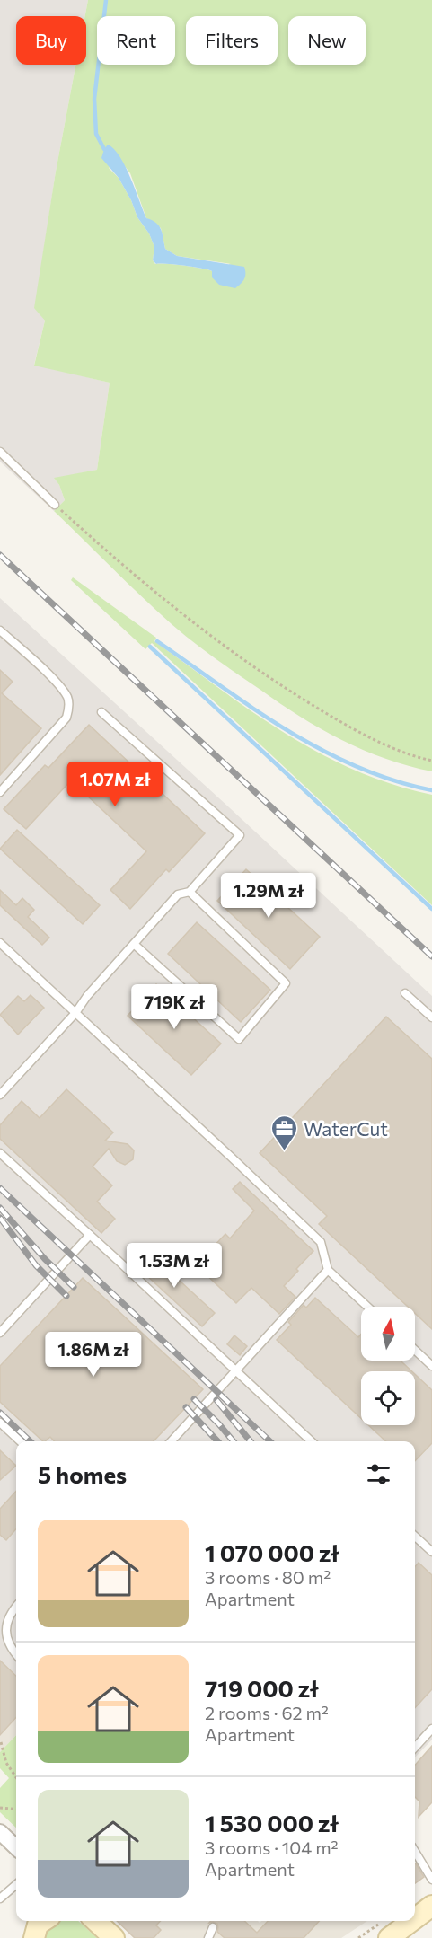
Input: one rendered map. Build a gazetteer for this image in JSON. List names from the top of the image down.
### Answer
{
  "places": {
    "office": ["WaterCut"]
  },
  "north": "top",
  "page": {
    "chip": [
      "Buy",
      "Rent",
      "Filters",
      "New"
    ],
    "price": [
      "1.07M zł",
      "1.29M zł",
      "719K zł",
      "1.53M zł",
      "1.86M zł"
    ],
    "heading": "5 homes",
    "list": [
      {
        "name": "1 070 000 zł",
        "note": "3 rooms · 80 m² · Apartment"
      },
      {
        "name": "719 000 zł",
        "note": "2 rooms · 62 m² · Apartment"
      },
      {
        "name": "1 530 000 zł",
        "note": "3 rooms · 104 m² · Apartment"
      }
    ]
  }
}
